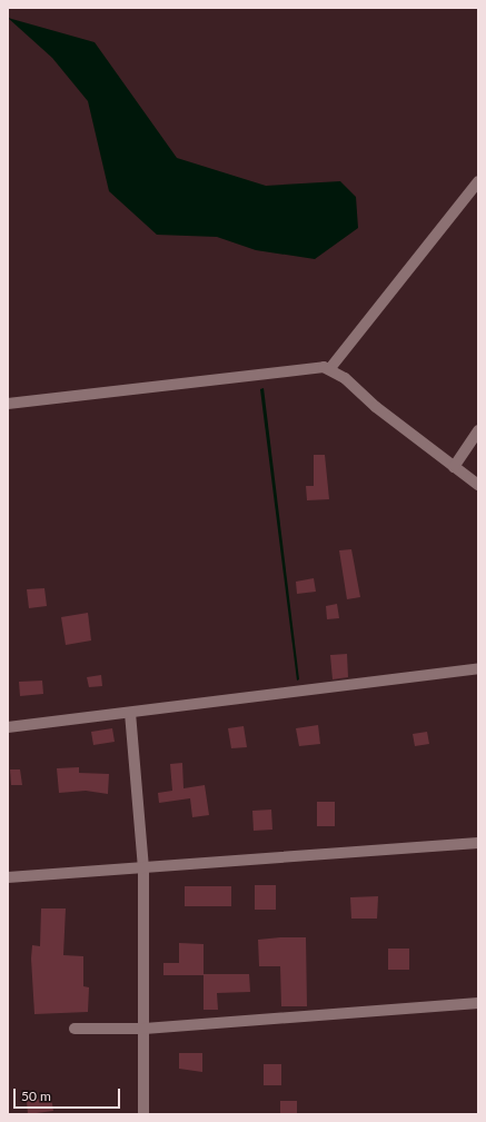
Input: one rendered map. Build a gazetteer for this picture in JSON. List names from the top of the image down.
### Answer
{
  "scale_bar": "50 m"
}
